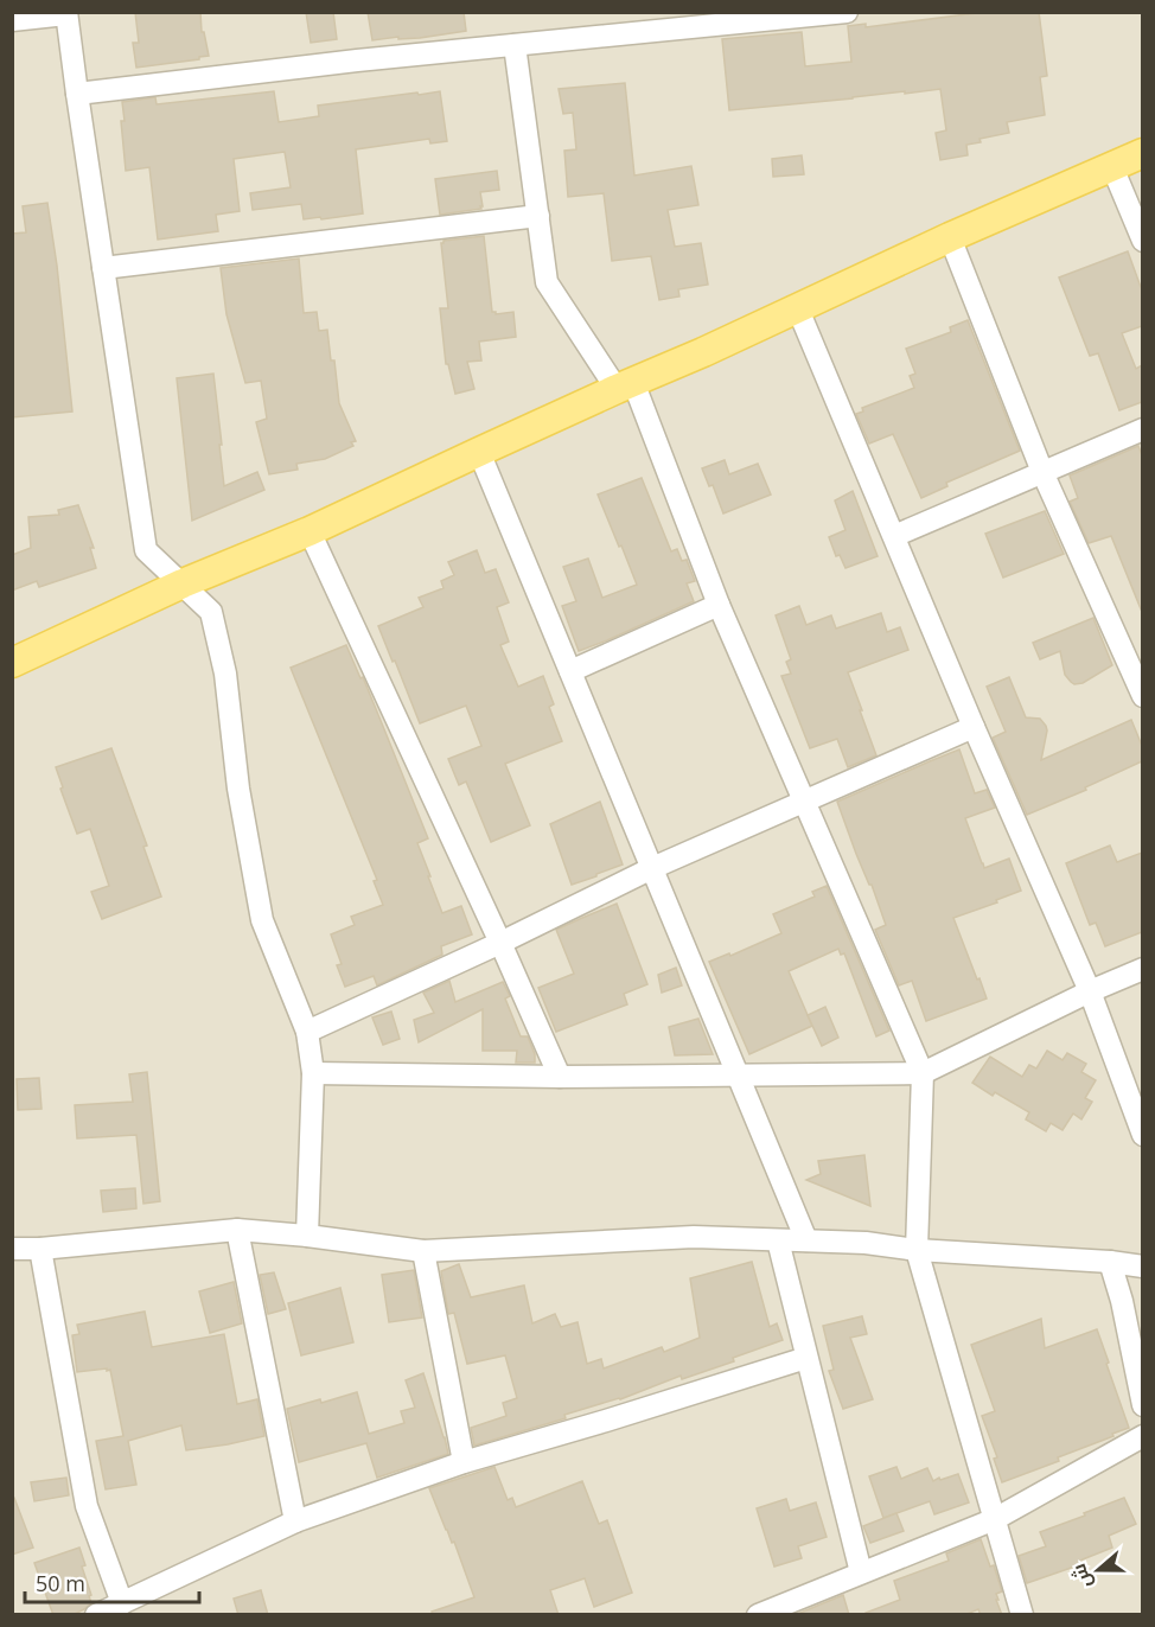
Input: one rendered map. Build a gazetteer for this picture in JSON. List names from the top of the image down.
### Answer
{
  "scale_bar": "50 m",
  "north": "left"
}
